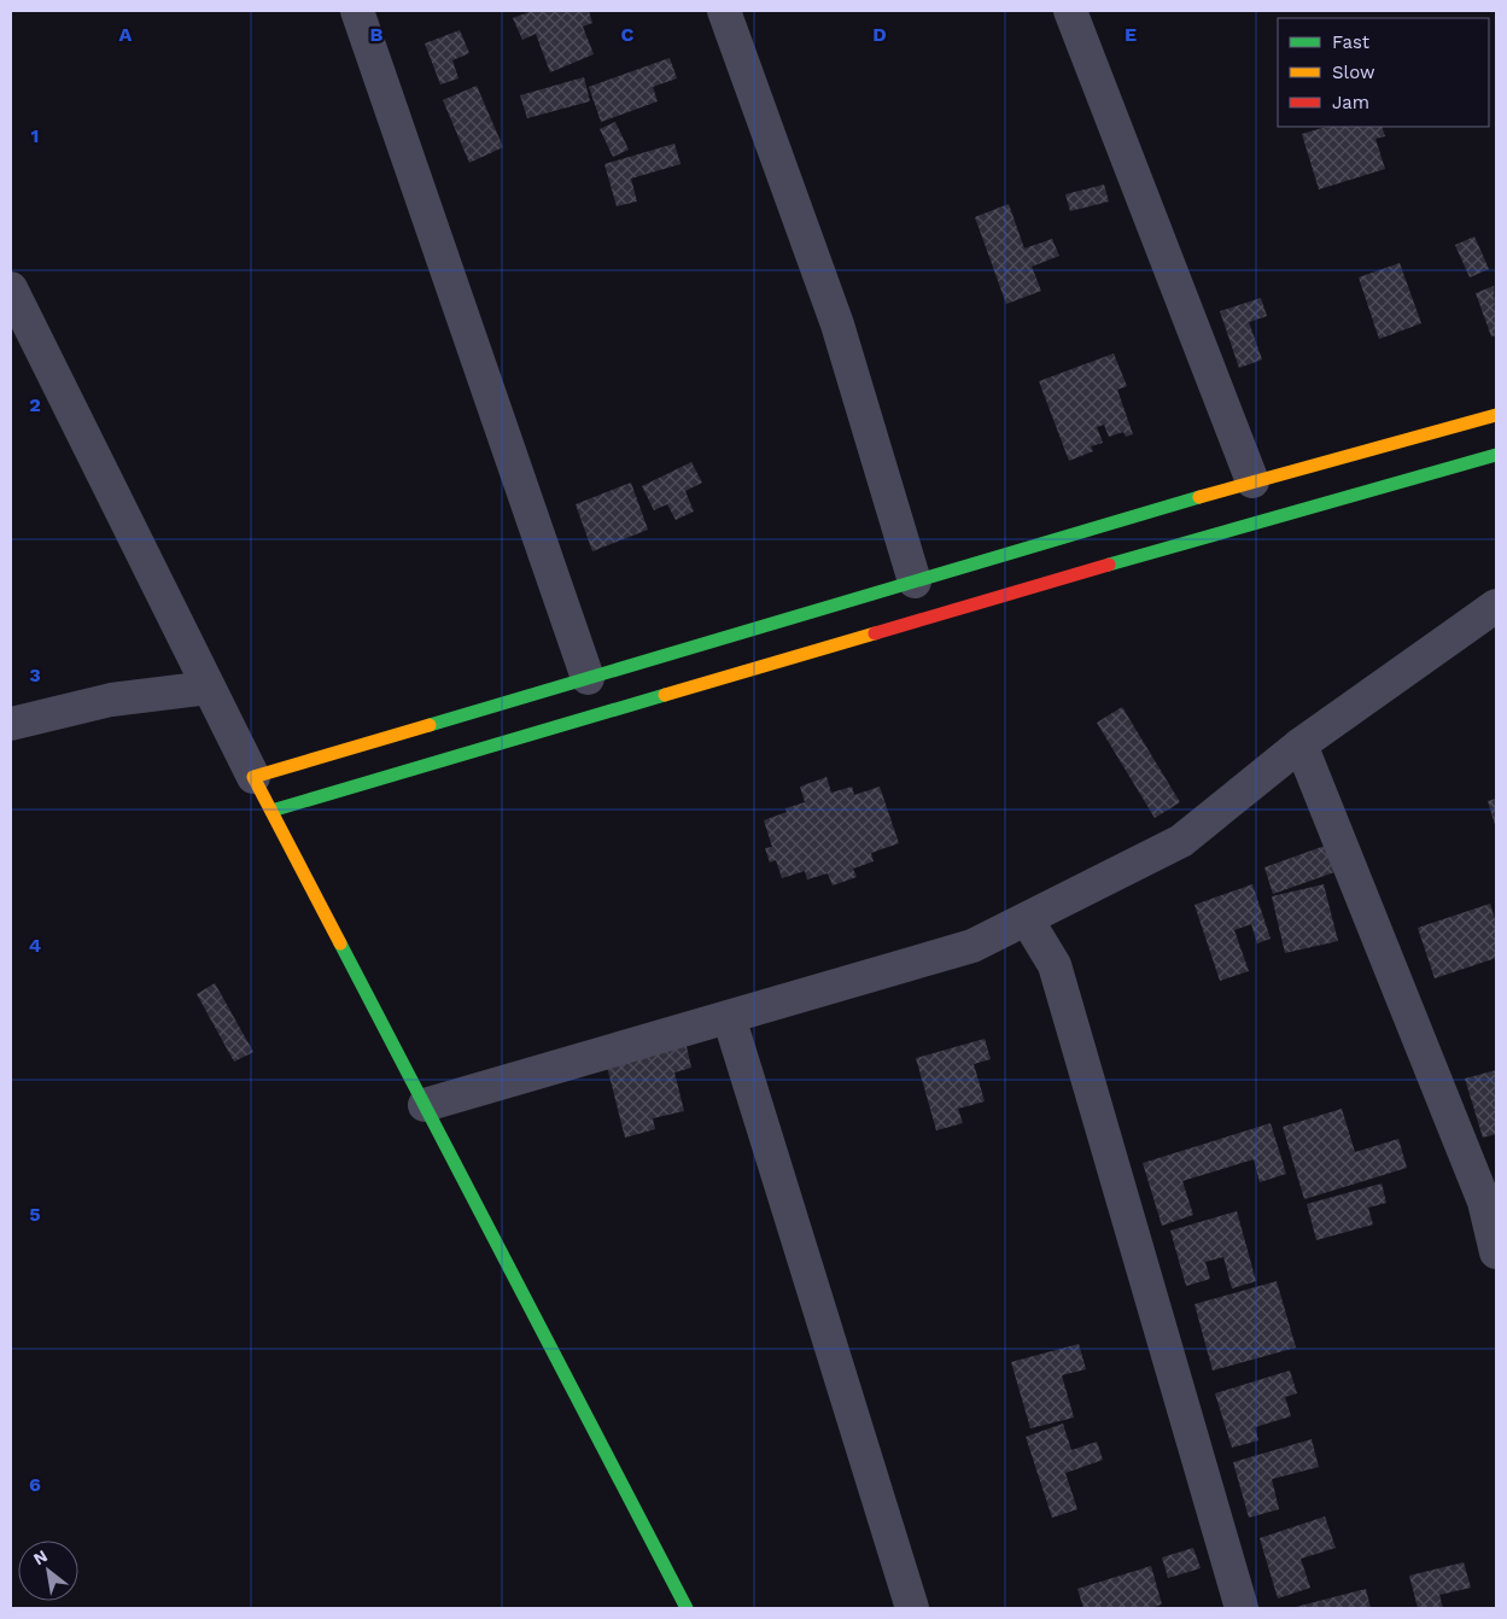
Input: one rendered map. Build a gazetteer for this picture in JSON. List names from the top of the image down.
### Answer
{
  "legend": ["Fast", "Slow", "Jam"],
  "north": "top left",
  "grid": {
    "columns": [
      "A",
      "B",
      "C",
      "D",
      "E"
    ],
    "rows": [
      "1",
      "2",
      "3",
      "4",
      "5",
      "6"
    ]
  }
}
